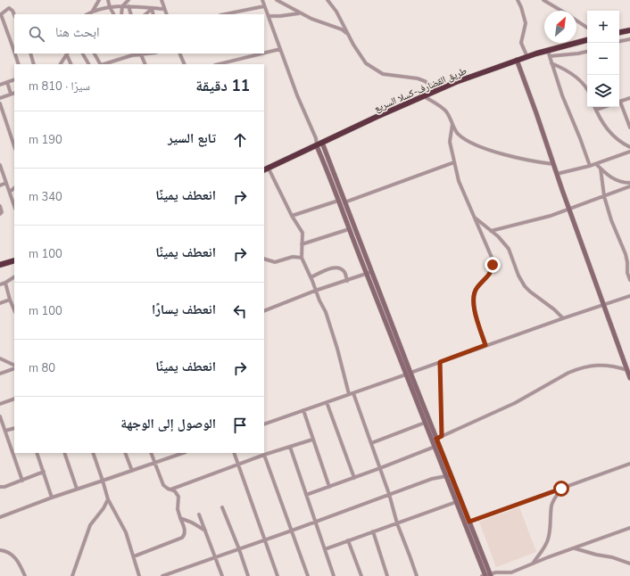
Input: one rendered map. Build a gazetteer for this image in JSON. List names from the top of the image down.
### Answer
{
  "streets": {
    "highway": ["طريق القضارف-كسلا السريع"]
  },
  "north": "top right",
  "page": {
    "map_buttons": ["+", "−"],
    "search": "ابحث هنا",
    "heading": ["11 دقيقة", "سيرًا · 810 m"],
    "list": [
      ["تابع السير", "190 m"],
      ["انعطف يمينًا", "340 m"],
      ["انعطف يمينًا", "100 m"],
      ["انعطف يسارًا", "100 m"],
      ["انعطف يمينًا", "80 m"],
      "الوصول إلى الوجهة"
    ]
  }
}
